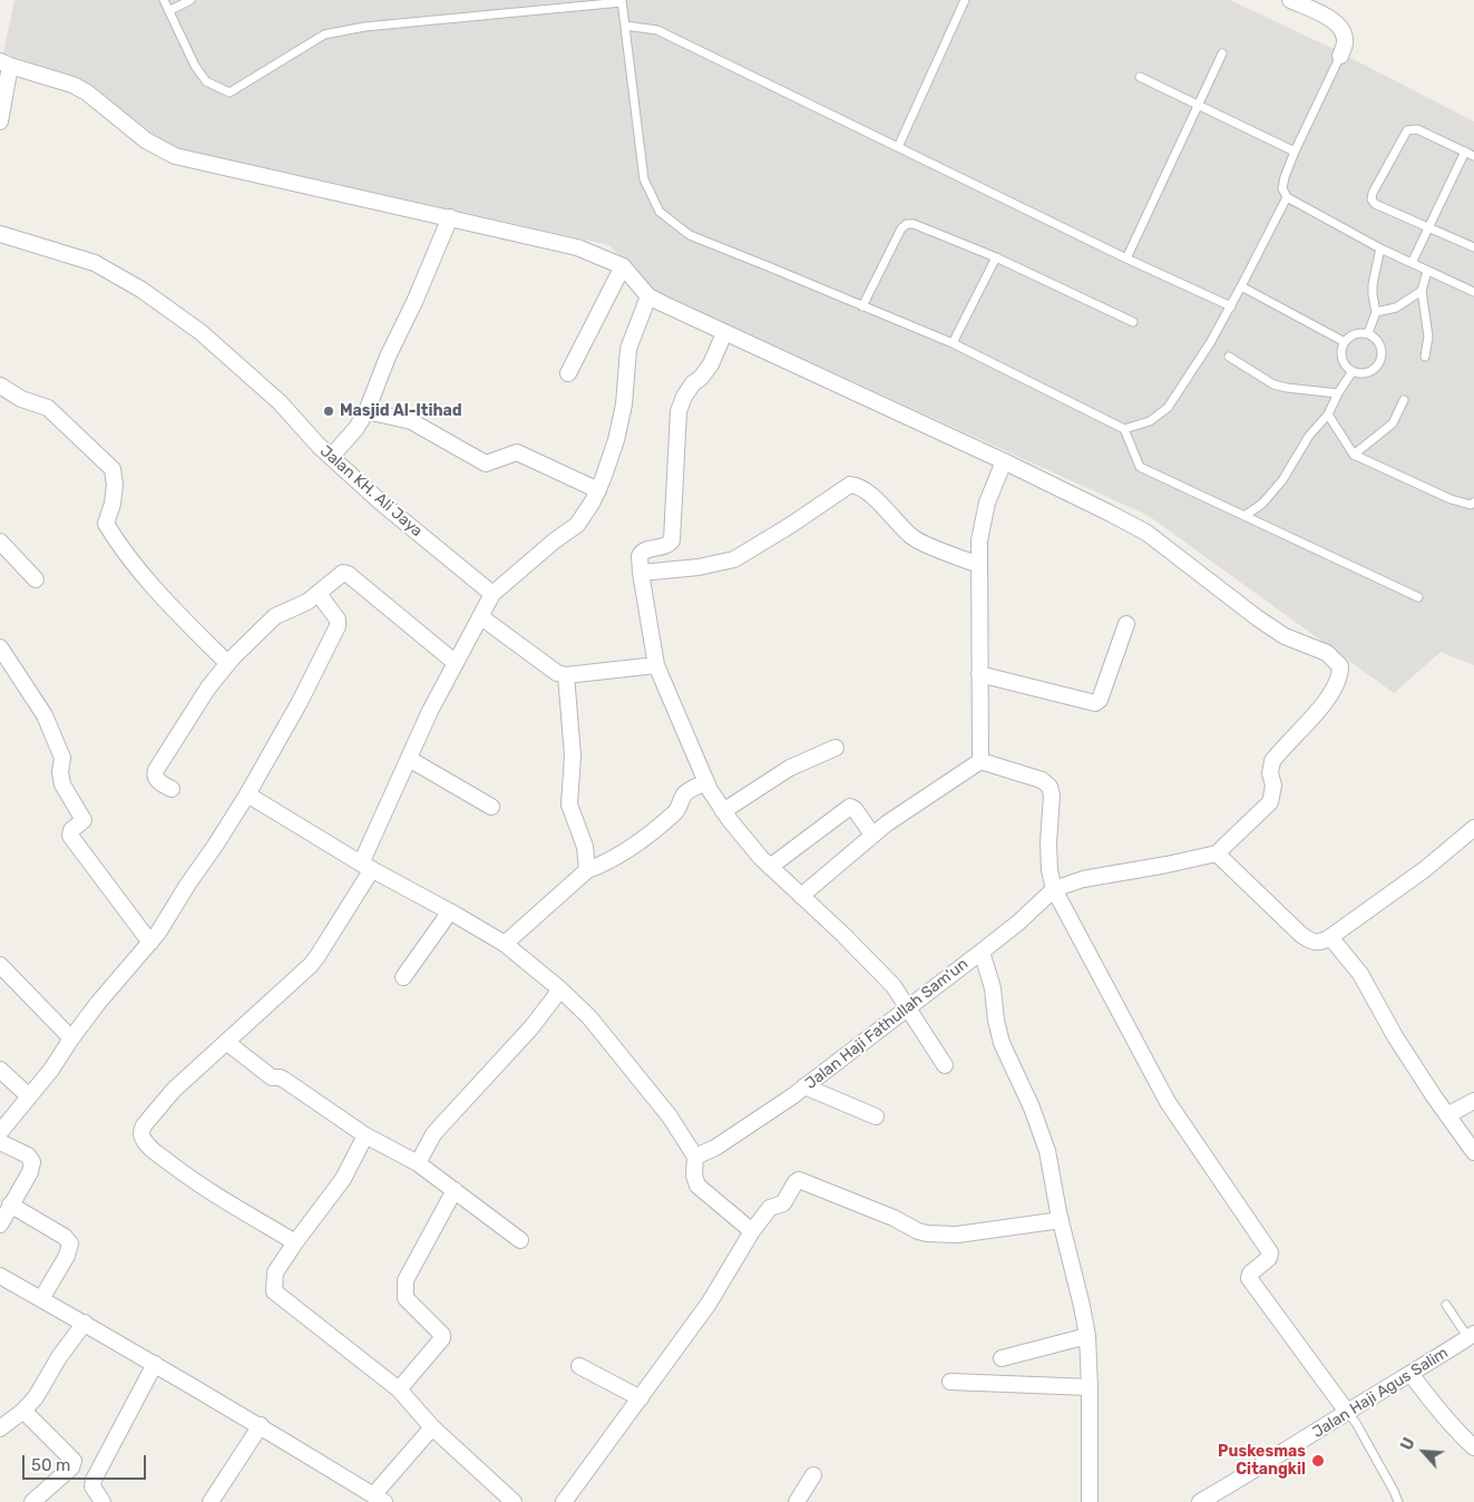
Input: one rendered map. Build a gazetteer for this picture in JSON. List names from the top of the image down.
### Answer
{
  "streets": {
    "street": ["Jalan KH. Ali Jaya", "Jalan Haji Fathullah Sam'un", "Jalan Haji Agus Salim"]
  },
  "places": ["Masjid Al-Itihad", "Puskesmas Citangkil"],
  "scale_bar": "50 m",
  "north": "top left"
}
